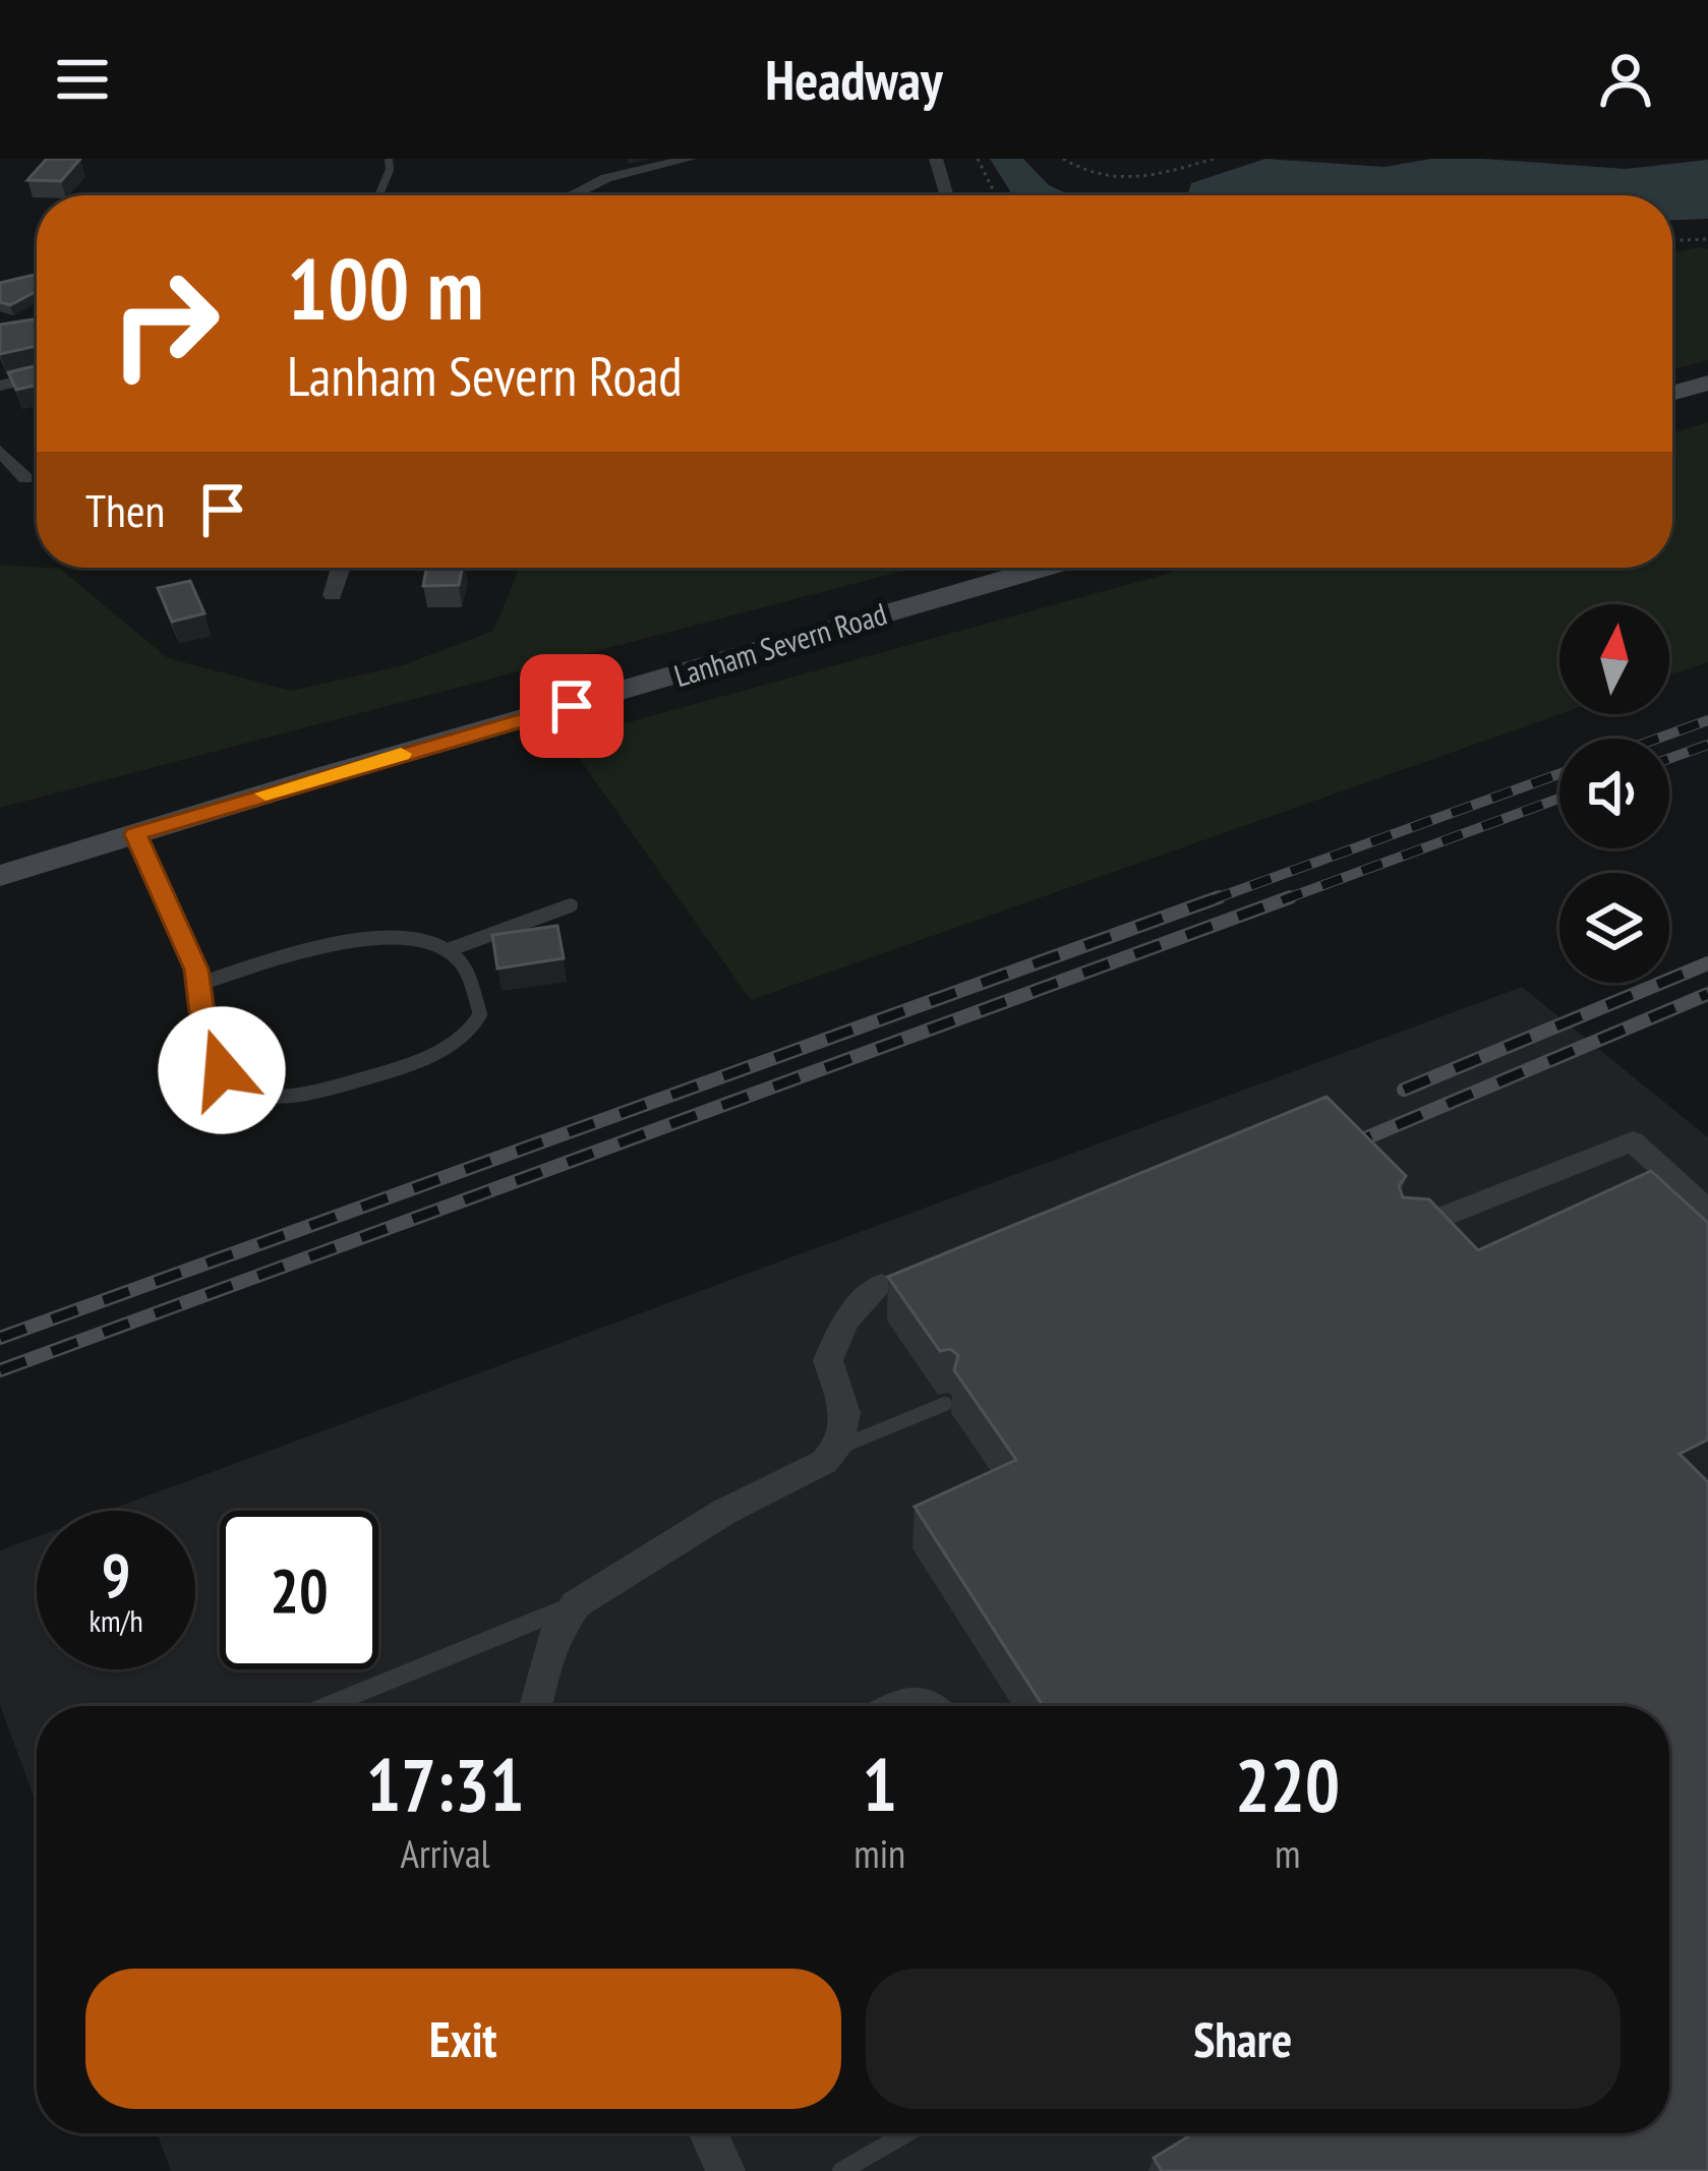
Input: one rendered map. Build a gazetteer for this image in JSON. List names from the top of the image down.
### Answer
{
  "streets": {
    "main road": ["Lanham Severn Road"]
  },
  "north": "top",
  "page": {
    "header": "Headway",
    "turn": ["100 m", "Lanham Severn Road"],
    "then": "Then",
    "speed": "9 km/h",
    "limit": "20",
    "eta": [
      "17:31",
      "Arrival",
      "1",
      "min",
      "220",
      "m"
    ],
    "buttons": ["Exit", "Share"]
  }
}
